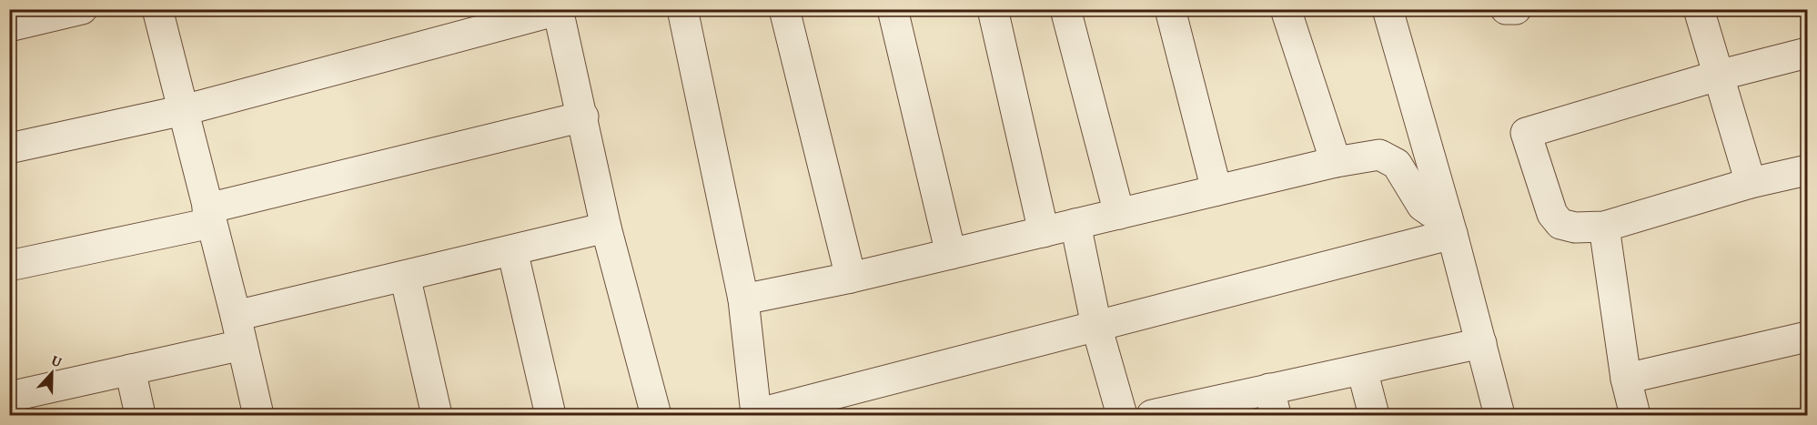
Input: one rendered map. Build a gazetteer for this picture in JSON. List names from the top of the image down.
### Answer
{
  "north": "top"
}
